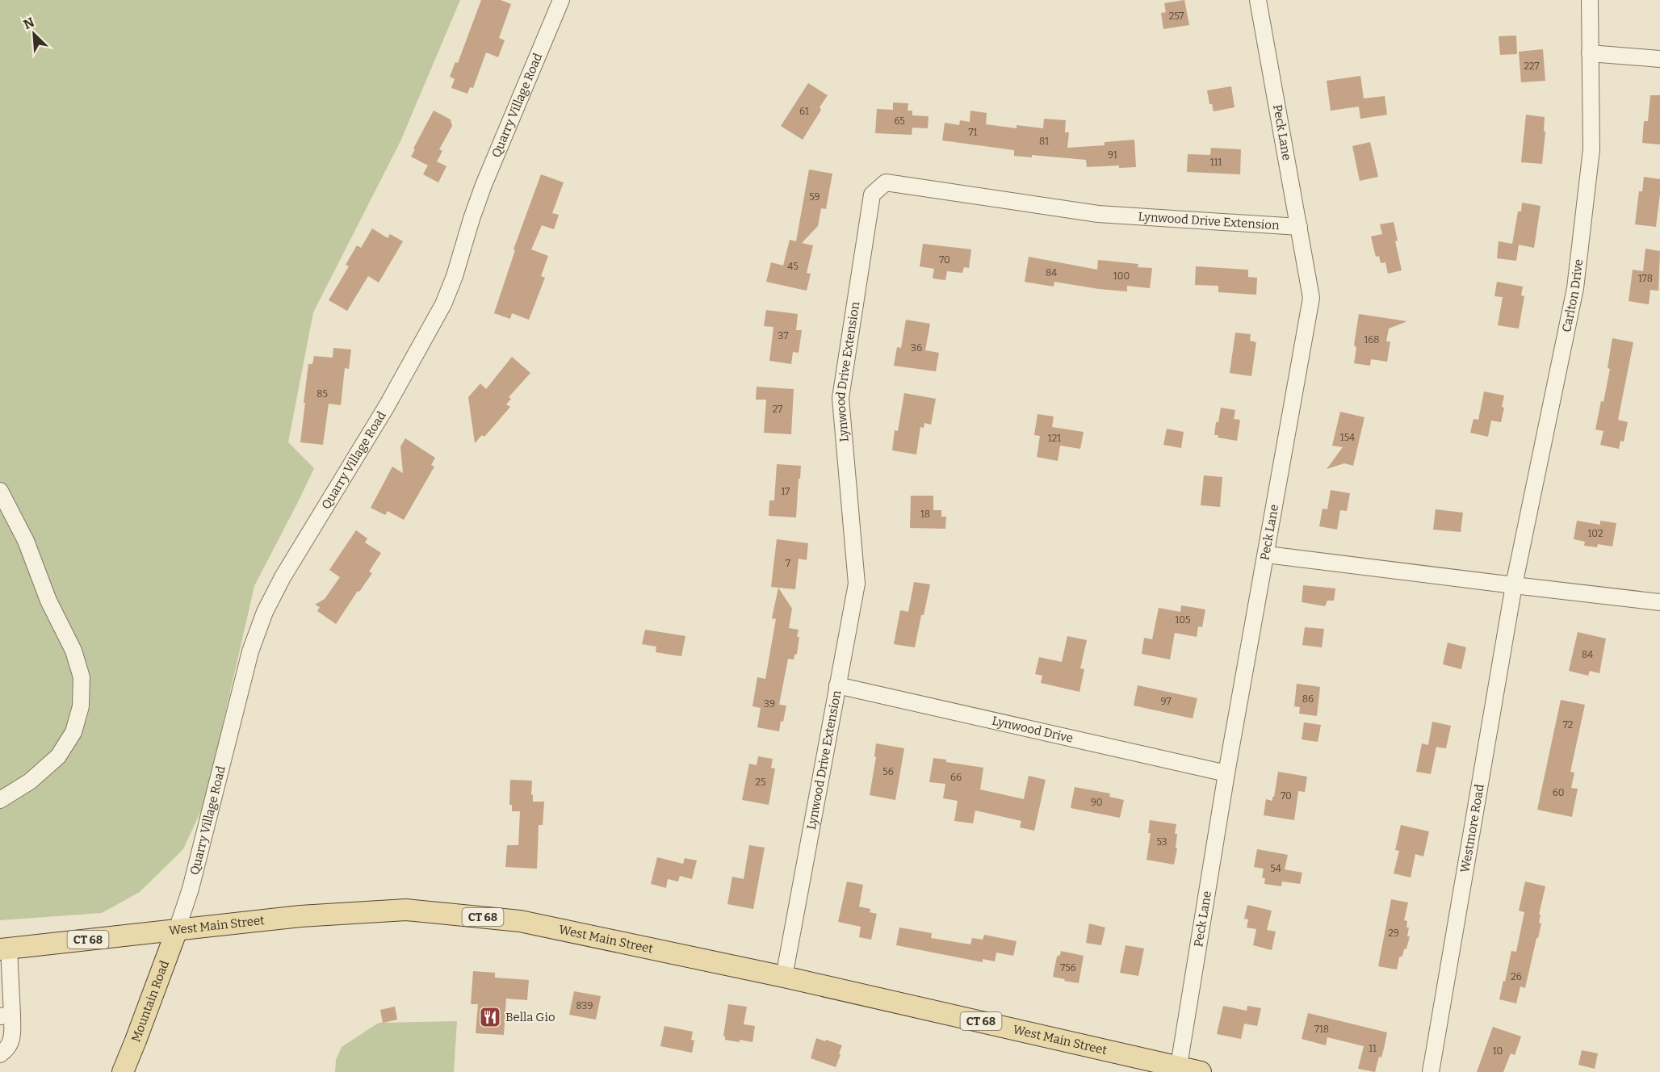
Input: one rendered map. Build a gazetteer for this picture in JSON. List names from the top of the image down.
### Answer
{
  "streets": {
    "main road": ["CT 68", "West Main Street", "Mountain Road"],
    "street": [
      "Quarry Village Road",
      "Peck Lane",
      "Lynwood Drive Extension",
      "Carlton Drive",
      "Lynwood Drive",
      "Westmore Road"
    ]
  },
  "crossings": [
    ["Quarry Village Road", "West Main Street"],
    ["Quarry Village Road", "Mountain Road"],
    ["Peck Lane", "Lynwood Drive Extension"],
    ["Peck Lane", "Lynwood Drive"],
    ["Peck Lane", "West Main Street"],
    ["Lynwood Drive Extension", "Lynwood Drive"],
    ["Lynwood Drive Extension", "West Main Street"],
    ["Carlton Drive", "Westmore Road"],
    ["West Main Street", "Mountain Road"]
  ],
  "places": {
    "restaurant": ["Bella Gio"]
  },
  "house_numbers": [
    "257",
    "227",
    "61",
    "65",
    "71",
    "81",
    "91",
    "111",
    "59",
    "70",
    "45",
    "84",
    "100",
    "178",
    "37",
    "168",
    "36",
    "85",
    "27",
    "154",
    "121",
    "17",
    "18",
    "102",
    "7",
    "105",
    "84",
    "86",
    "97",
    "39",
    "72",
    "56",
    "66",
    "25",
    "60",
    "70",
    "90",
    "53",
    "54",
    "29",
    "756",
    "26",
    "839",
    "718",
    "11",
    "10"
  ],
  "north": "top left"
}
